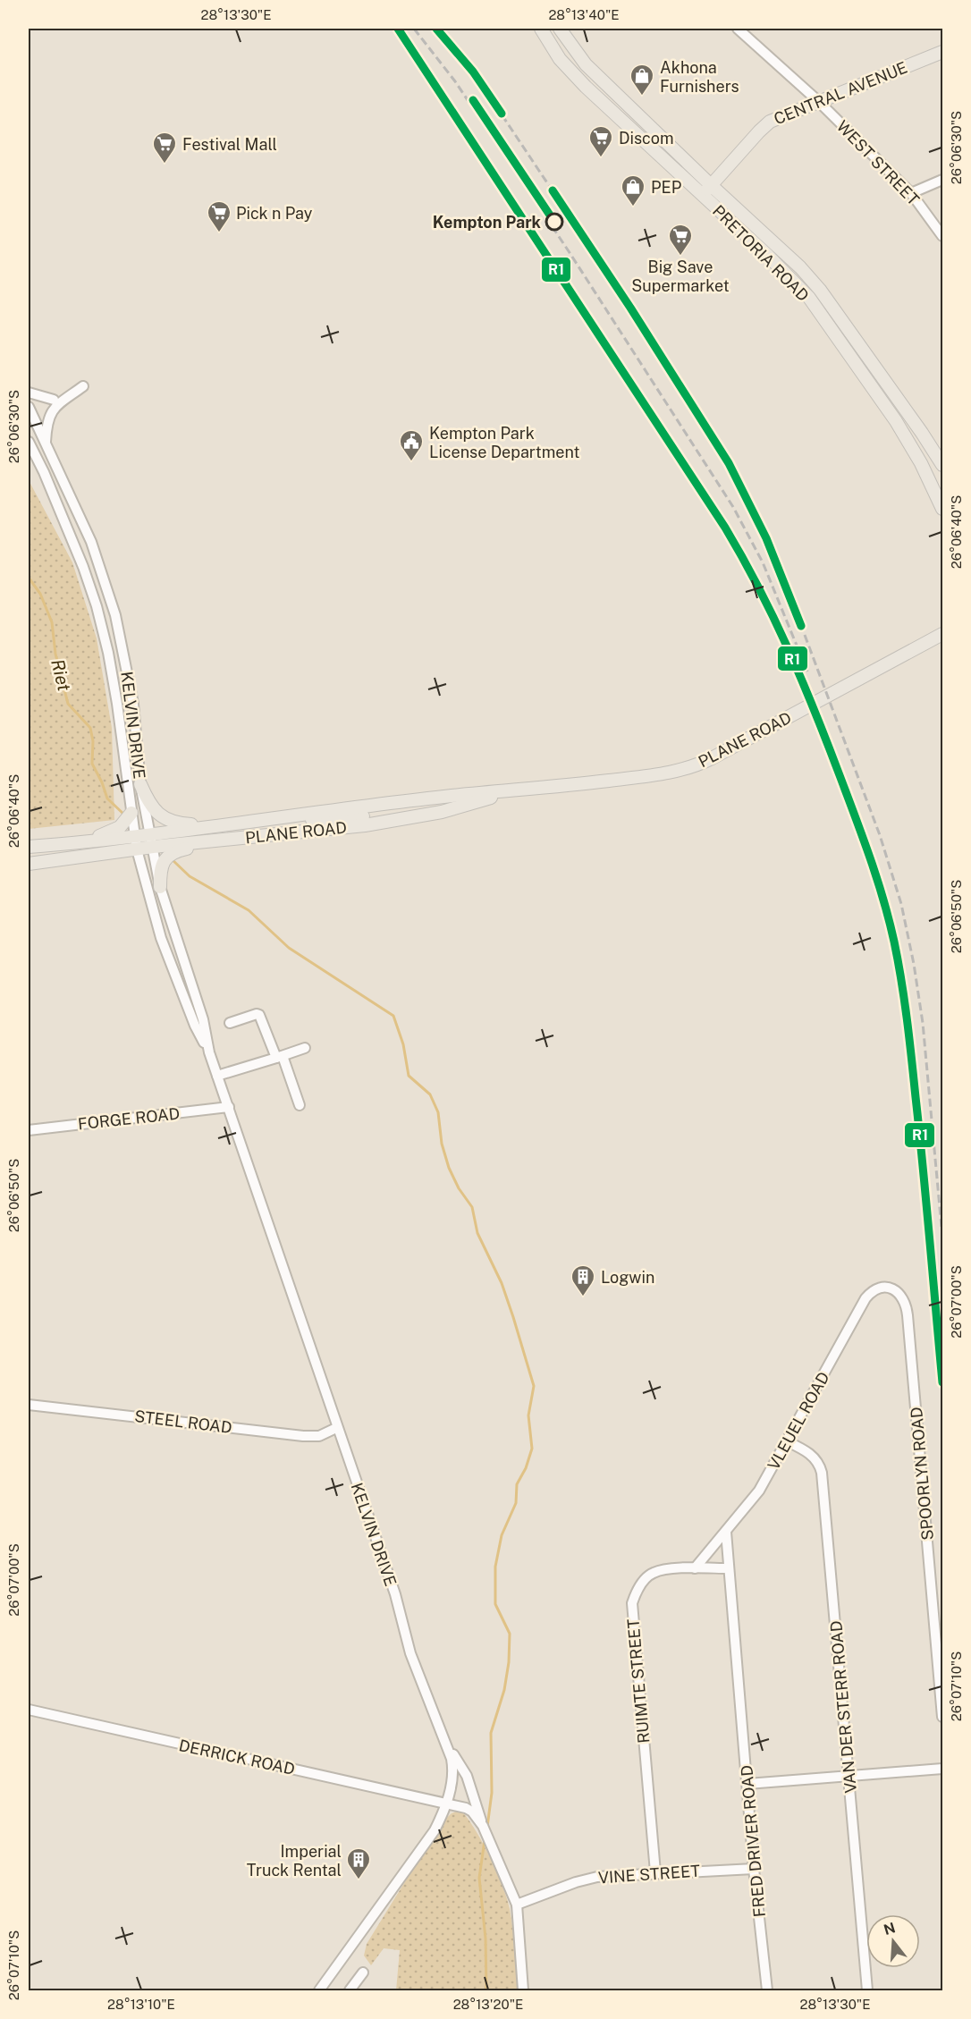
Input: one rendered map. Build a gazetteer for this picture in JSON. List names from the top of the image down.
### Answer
{
  "streets": {
    "main road": ["CENTRAL AVENUE", "PRETORIA ROAD", "PLANE ROAD"],
    "street": [
      "WEST STREET",
      "KELVIN DRIVE",
      "FORGE ROAD",
      "VLEUEL ROAD",
      "STEEL ROAD",
      "SPOORLYN ROAD",
      "RUIMTE STREET",
      "VAN DER STERR ROAD",
      "DERRICK ROAD",
      "FRED DRIVER ROAD",
      "VINE STREET"
    ]
  },
  "crossings": [
    ["CENTRAL AVENUE", "WEST STREET"],
    ["CENTRAL AVENUE", "PRETORIA ROAD"],
    ["KELVIN DRIVE", "PLANE ROAD"],
    ["KELVIN DRIVE", "FORGE ROAD"],
    ["KELVIN DRIVE", "STEEL ROAD"],
    ["KELVIN DRIVE", "DERRICK ROAD"],
    ["VLEUEL ROAD", "SPOORLYN ROAD"],
    ["VLEUEL ROAD", "RUIMTE STREET"],
    ["VLEUEL ROAD", "VAN DER STERR ROAD"],
    ["VLEUEL ROAD", "FRED DRIVER ROAD"],
    ["RUIMTE STREET", "FRED DRIVER ROAD"],
    ["RUIMTE STREET", "VINE STREET"],
    ["FRED DRIVER ROAD", "VINE STREET"]
  ],
  "water": ["Riet"],
  "places": {
    "shop": ["Akhona Furnishers", "PEP"],
    "supermarket": [
      "Discom",
      "Festival Mall",
      "Pick n Pay",
      "Big Save Supermarket"
    ],
    "other": ["Kempton Park"],
    "public building": ["Kempton Park License Department"],
    "building": ["Logwin", "Imperial Truck Rental"]
  },
  "lines": ["transit line R1"],
  "north": "top",
  "coordinates": [
    "28°13'30\"E",
    "28°13'40\"E",
    "26°06'30\"S",
    "26°06'40\"S",
    "26°06'50\"S",
    "26°07'00\"S",
    "26°07'10\"S",
    "28°13'10\"E",
    "28°13'20\"E"
  ]
}
